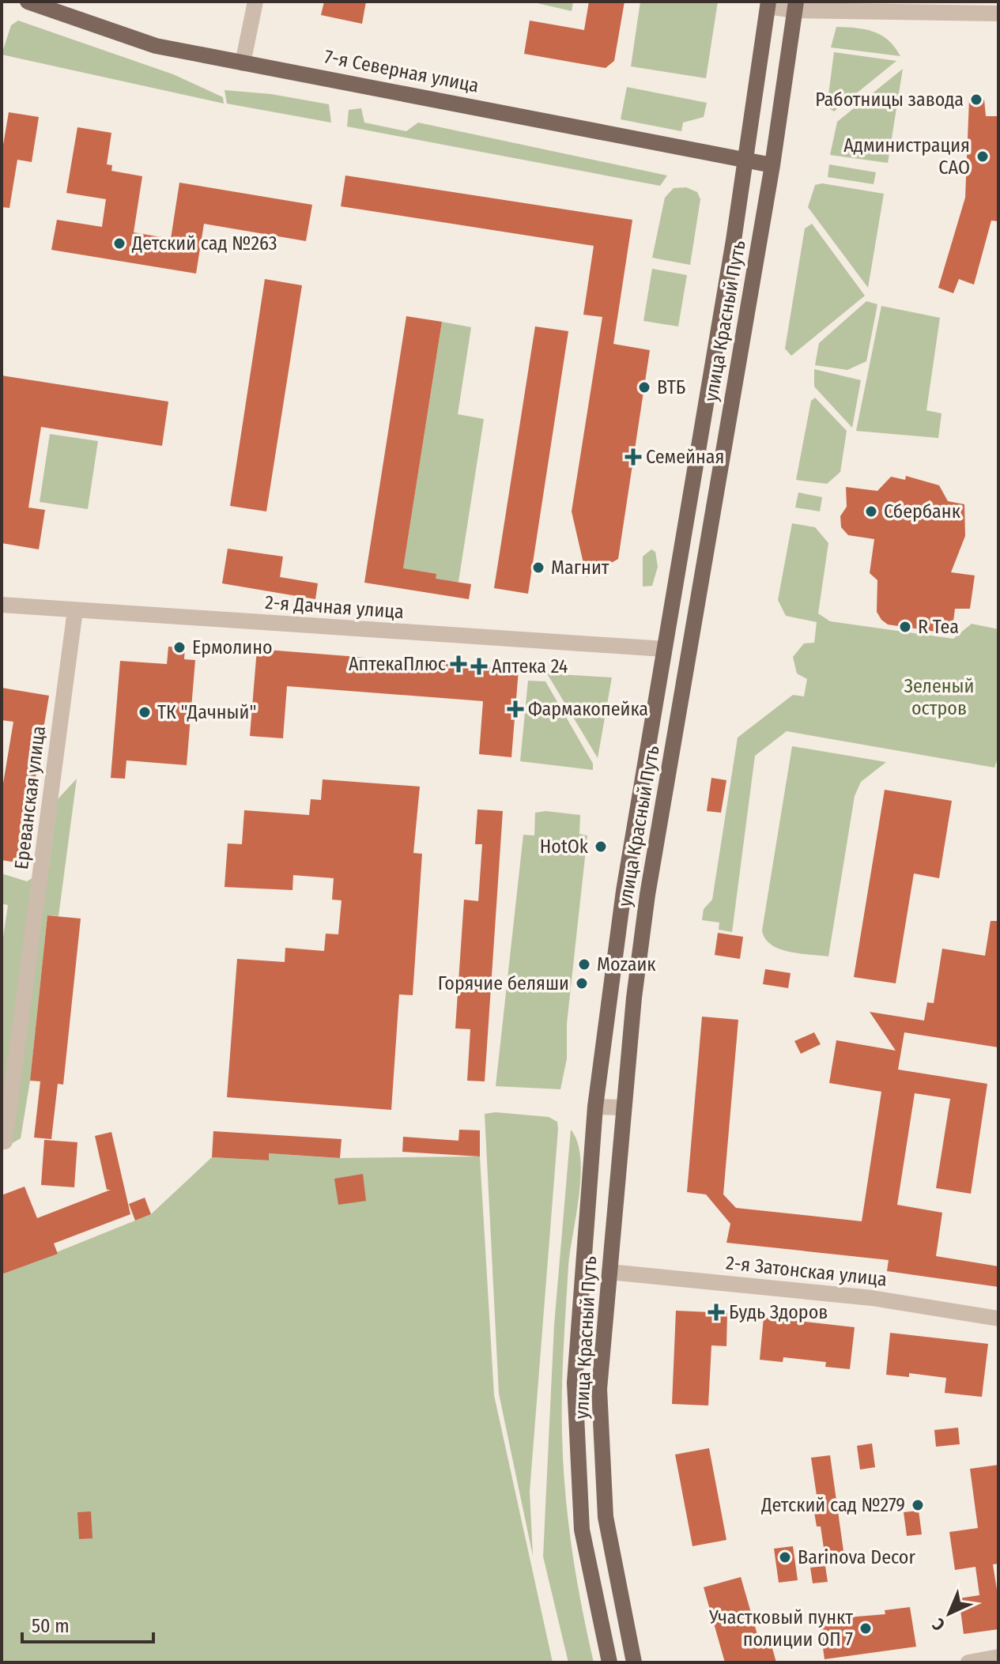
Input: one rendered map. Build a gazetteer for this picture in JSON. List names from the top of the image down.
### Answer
{
  "streets": {
    "main road": ["7-я Северная улица", "улица Красный Путь"],
    "street": ["2-я Дачная улица", "Ереванская улица", "2-я Затонская улица"]
  },
  "crossings": [
    ["7-я Северная улица", "улица Красный Путь"],
    ["улица Красный Путь", "2-я Дачная улица"],
    ["улица Красный Путь", "2-я Затонская улица"],
    ["2-я Дачная улица", "Ереванская улица"]
  ],
  "parks": ["Зеленый остров"],
  "places": {
    "other": [
      "Работницы завода",
      "Администрация САО",
      "Детский сад №263",
      "ВТБ",
      "Сбербанк",
      "Магнит",
      "R Tea",
      "Ермолино",
      "ТК \"Дачный\"",
      "HotOk",
      "Mozaик",
      "Горячие беляши",
      "Детский сад №279",
      "Barinova Decor",
      "Участковый пункт полиции ОП 7"
    ],
    "health": [
      "Семейная",
      "АптекаПлюс",
      "Аптека 24",
      "Фармакопейка",
      "Будь Здоров"
    ]
  },
  "scale_bar": "50 m",
  "north": "bottom left"
}
